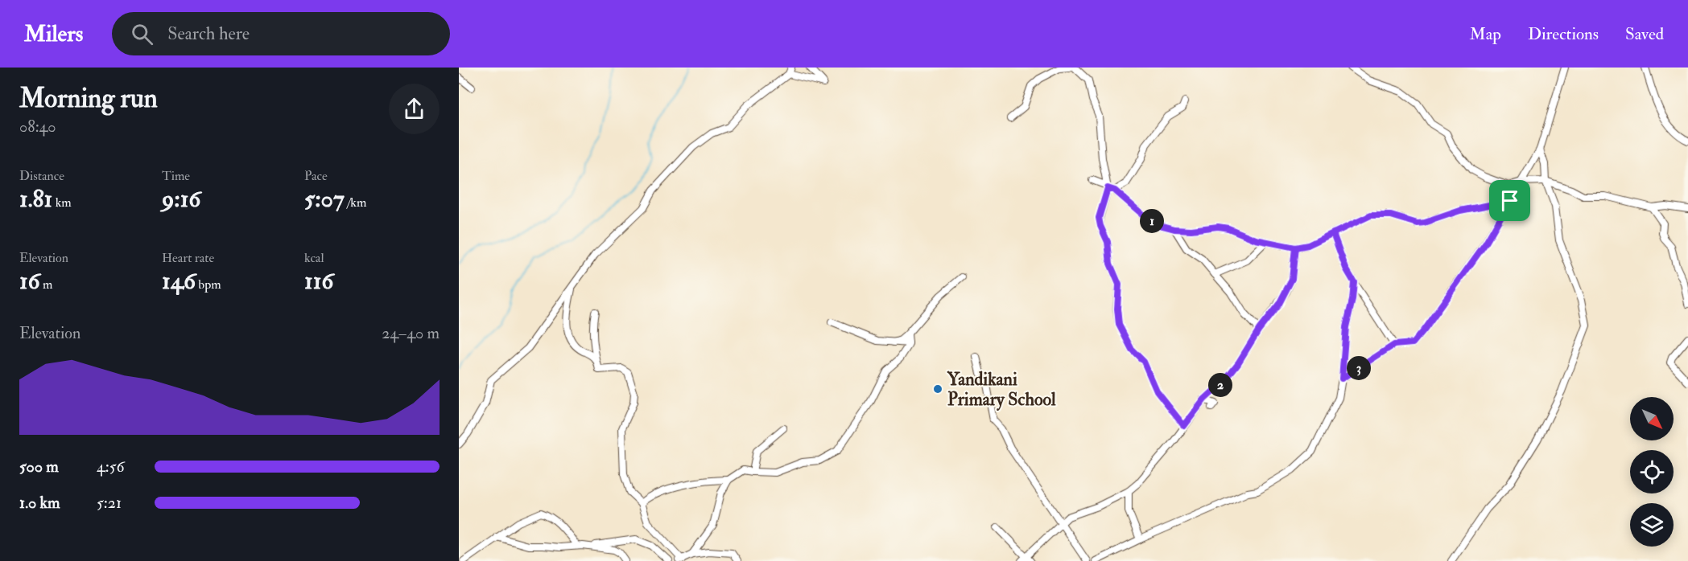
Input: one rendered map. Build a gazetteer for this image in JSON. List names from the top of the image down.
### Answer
{
  "places": ["Yandikani Primary School"],
  "north": "bottom right",
  "page": {
    "header": "Milers",
    "search": "Search here",
    "nav": ["Map", "Directions", "Saved"],
    "heading": ["Morning run", "08:40"],
    "stats": [
      ["Distance", "1.81 km"],
      ["Time", "9:16"],
      ["Pace", "5:07 /km"],
      ["Elevation", "16 m"],
      ["Heart rate", "146 bpm"],
      ["kcal", "116"]
    ],
    "pins": ["1", "3", "2"],
    "chart": ["Elevation", "24–40 m"],
    "list": [
      {
        "name": "500 m",
        "note": "4:56"
      },
      {
        "name": "1.0 km",
        "note": "5:21"
      }
    ]
  }
}
